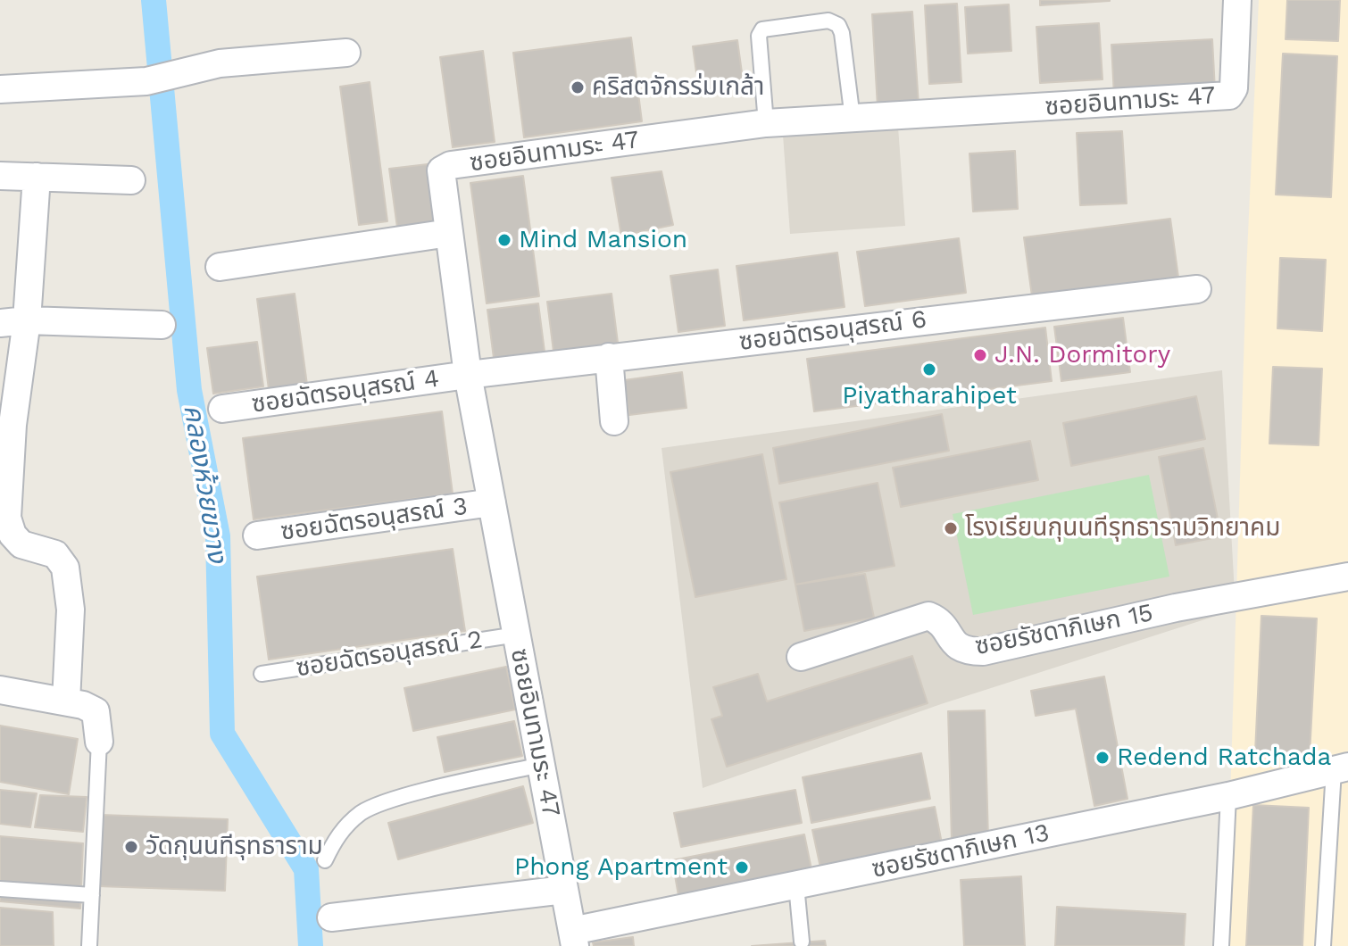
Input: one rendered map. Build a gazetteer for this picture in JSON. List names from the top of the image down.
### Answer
{
  "streets": {
    "street": [
      "ซอยอินทามระ 47",
      "ซอยฉัตรอนุสรณ์ 6",
      "ซอยฉัตรอนุสรณ์ 4",
      "ซอยฉัตรอนุสรณ์ 3",
      "ซอยรัชดาภิเษก 15",
      "ซอยรัชดาภิเษก 13"
    ],
    "lane": ["ซอยฉัตรอนุสรณ์ 2"]
  },
  "crossings": [
    ["ซอยอินทามระ 47", "ซอยฉัตรอนุสรณ์ 6"],
    ["ซอยอินทามระ 47", "ซอยฉัตรอนุสรณ์ 4"],
    ["ซอยอินทามระ 47", "ซอยฉัตรอนุสรณ์ 3"],
    ["ซอยอินทามระ 47", "ซอยฉัตรอนุสรณ์ 2"],
    ["ซอยอินทามระ 47", "ซอยรัชดาภิเษก 13"],
    ["ซอยฉัตรอนุสรณ์ 6", "ซอยฉัตรอนุสรณ์ 4"]
  ],
  "water": ["คลองห้วยขวาง"],
  "places": [
    "คริสตจักรร่มเกล้า",
    "Mind Mansion",
    "J.N. Dormitory",
    "Piyatharahipet",
    "โรงเรียนกุนนทีรุทธารามวิทยาคม",
    "Redend Ratchada",
    "วัดกุนนทีรุทธาราม",
    "Phong Apartment"
  ]
}
